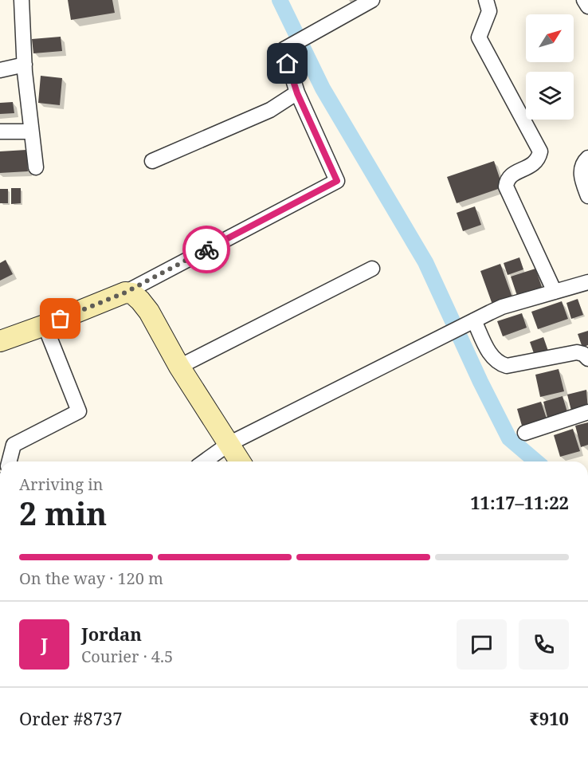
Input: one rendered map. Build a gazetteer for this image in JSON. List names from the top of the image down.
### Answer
{
  "north": "top right",
  "page": {
    "heading": ["2 min", "Arriving in", "11:17–11:22"],
    "panel": [
      "Jordan",
      "Courier · 4.5",
      "Order #8737",
      "₹910"
    ],
    "bar": "On the way · 120 m",
    "round": "J"
  }
}
